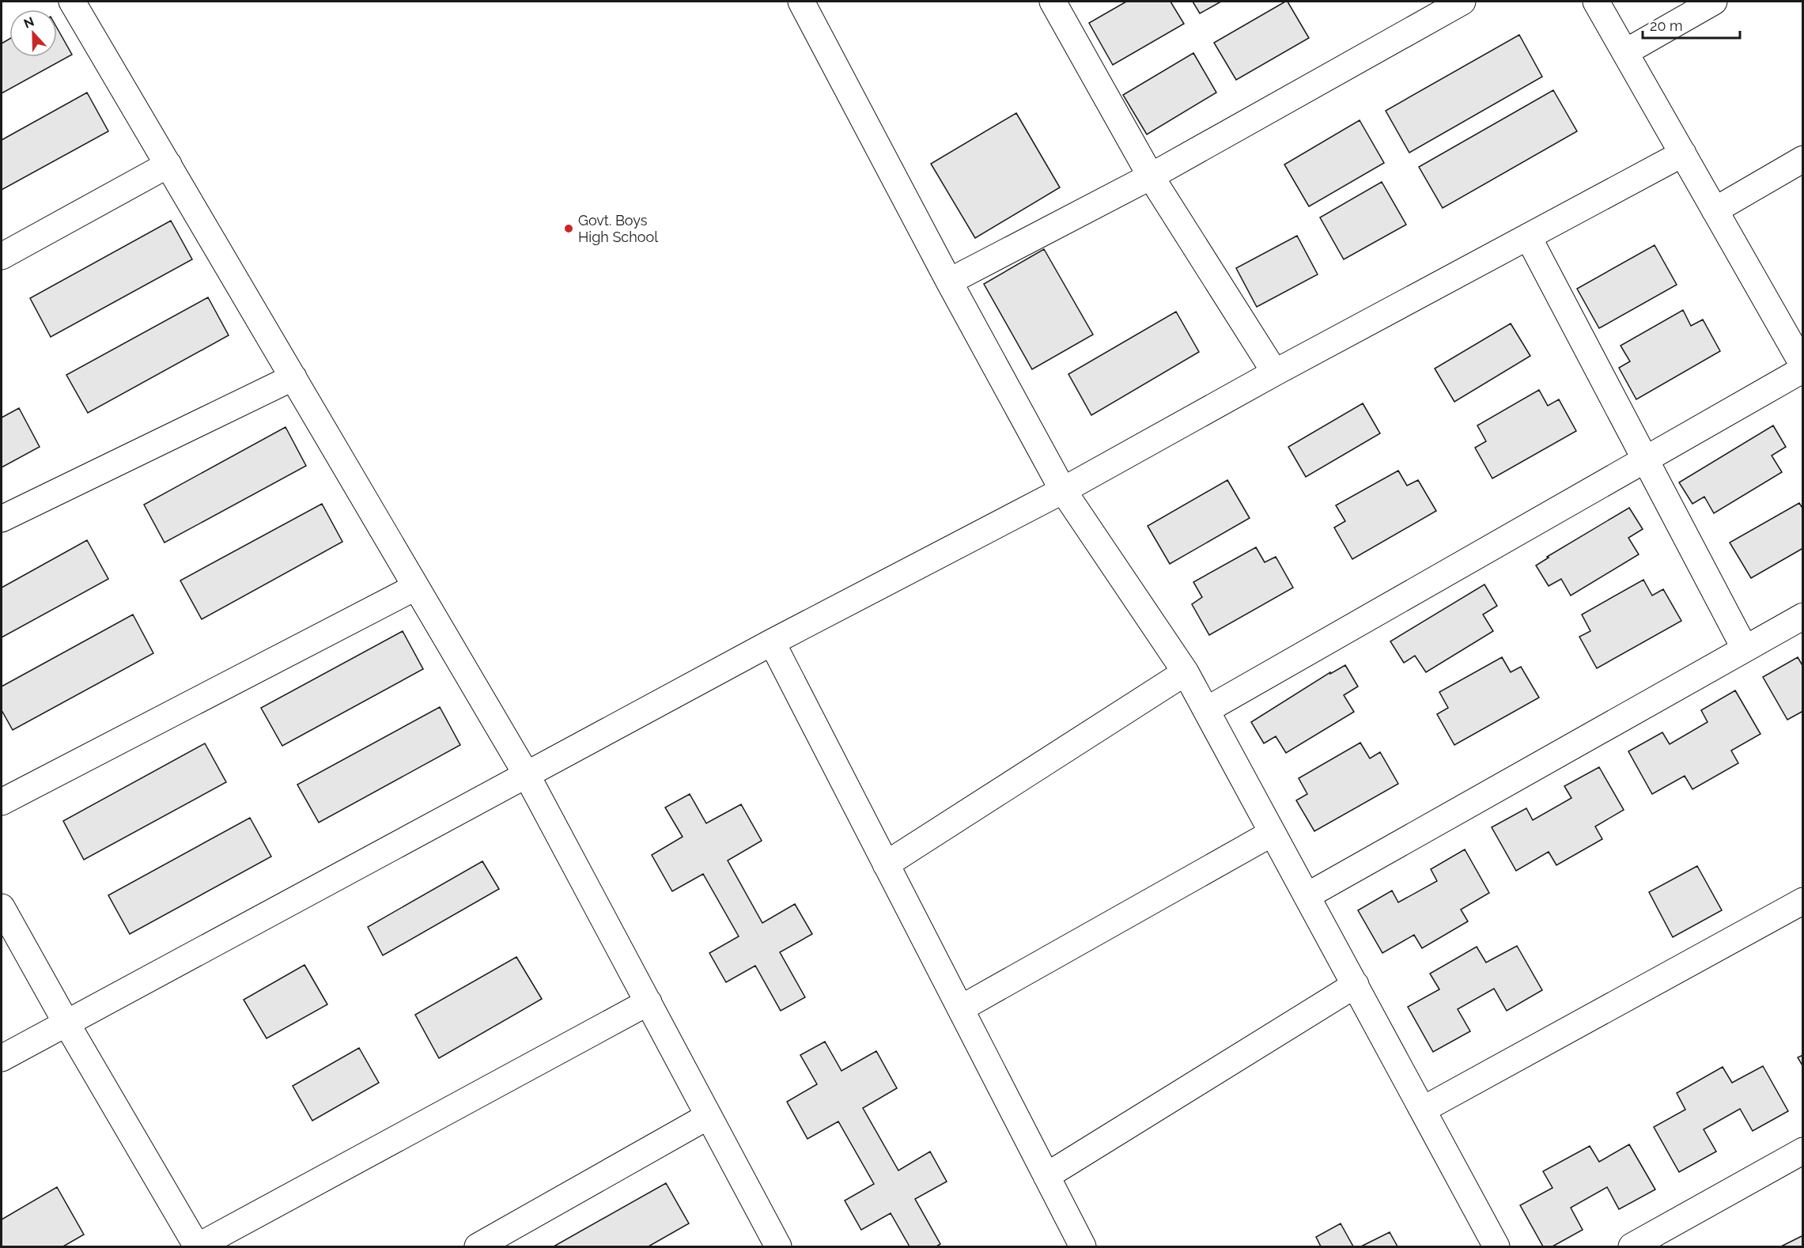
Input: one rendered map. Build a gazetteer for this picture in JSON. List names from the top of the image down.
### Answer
{
  "places": ["Govt. Boys High School"],
  "scale_bar": "20 m",
  "north": "top"
}
